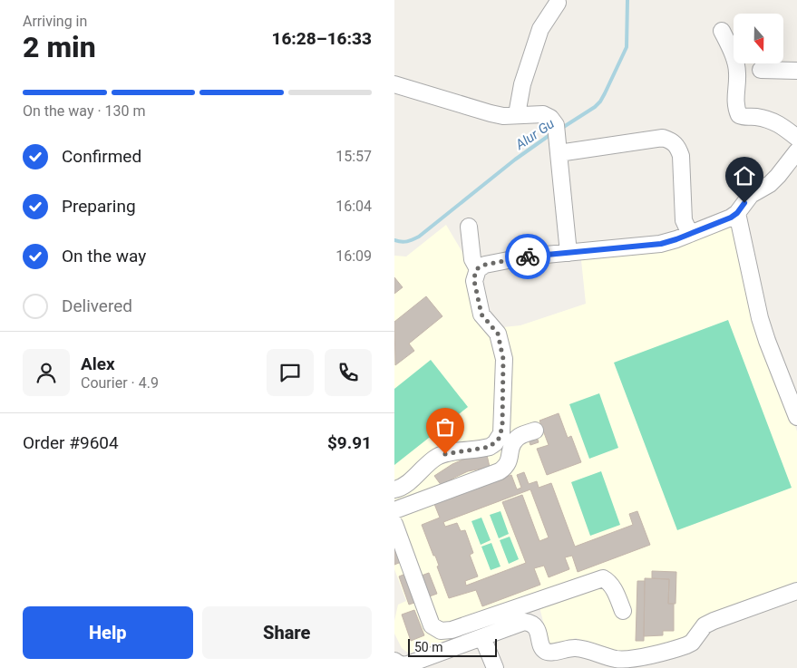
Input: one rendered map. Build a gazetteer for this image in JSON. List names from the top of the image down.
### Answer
{
  "water": ["Alur Gu"],
  "scale_bar": "50 m",
  "north": "bottom",
  "page": {
    "heading": ["2 min", "Arriving in", "16:28–16:33"],
    "panel": [
      "Alex",
      "Courier · 4.9",
      "Order #9604",
      "$9.91"
    ],
    "bar": "On the way · 130 m",
    "list": [
      ["Confirmed", "15:57"],
      ["Preparing", "16:04"],
      ["On the way", "16:09"],
      "Delivered"
    ],
    "buttons": ["Help", "Share"],
    "scale": "50 m"
  }
}
